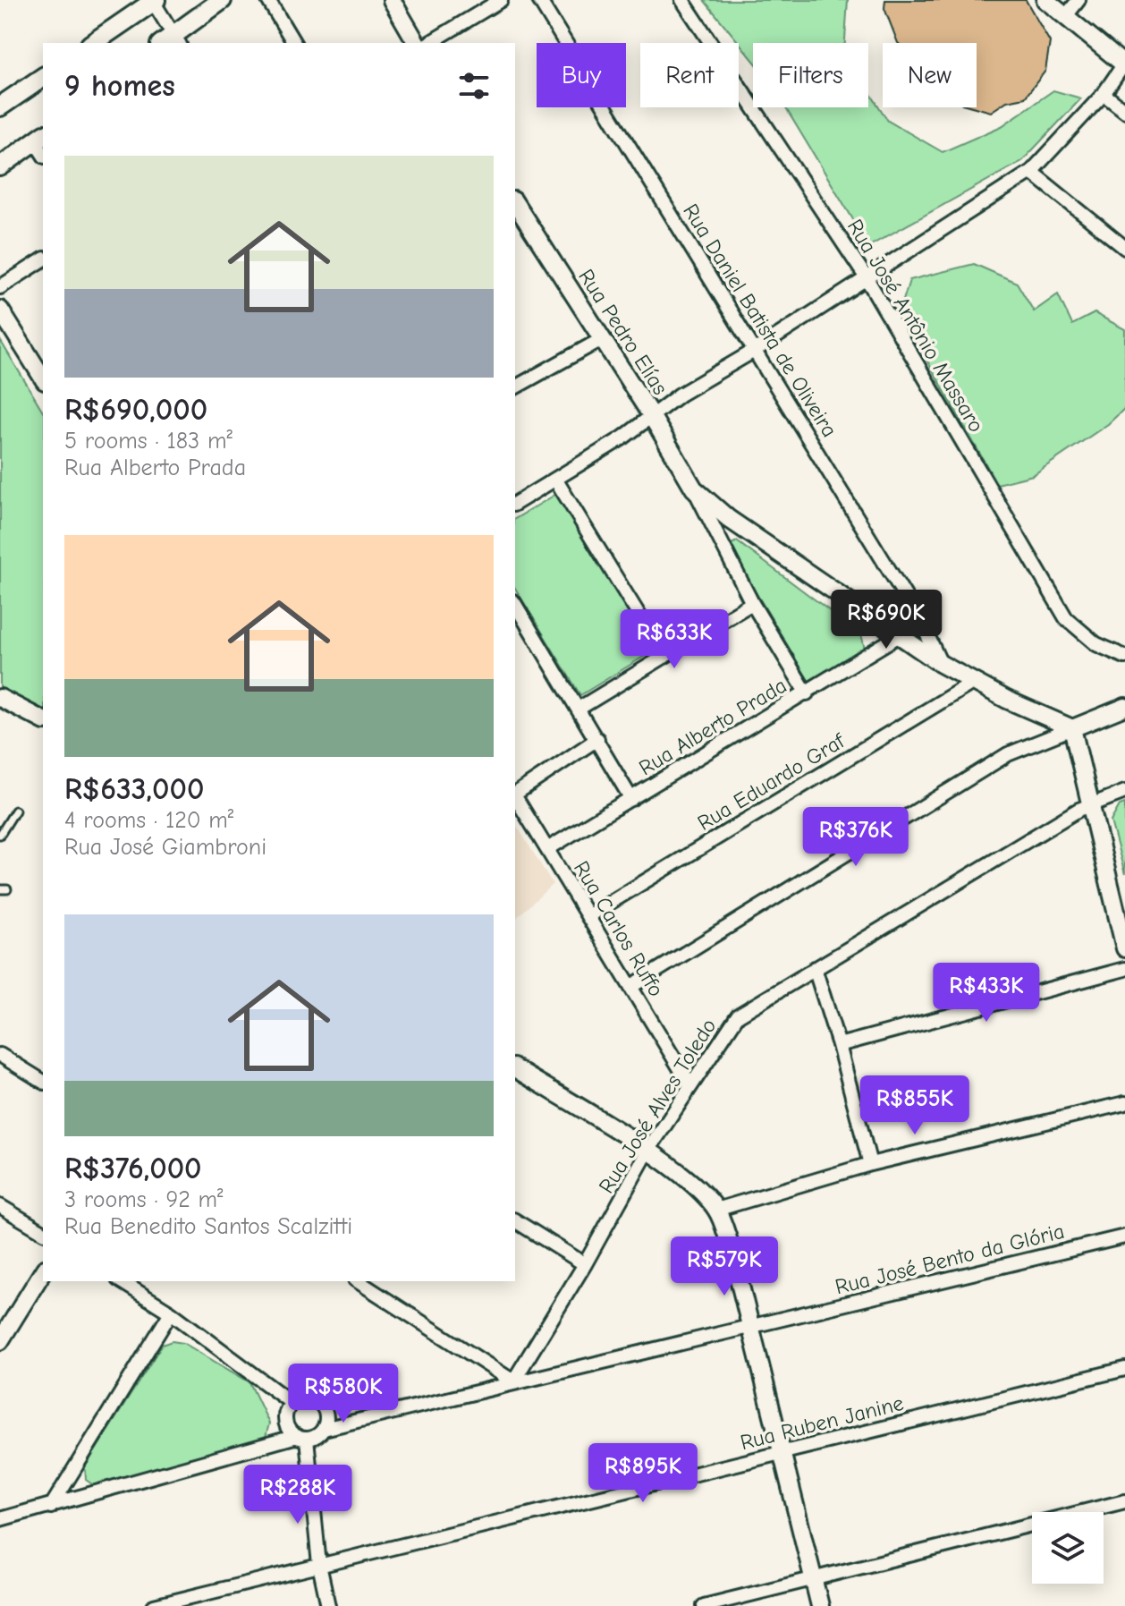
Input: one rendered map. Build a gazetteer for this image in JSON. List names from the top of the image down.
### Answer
{
  "streets": {
    "street": [
      "Rua Daniel Batista de Oliveira",
      "Rua José Antônio Massaro",
      "Rua Pedro Elías",
      "Rua Alberto Prada",
      "Rua Eduardo Graf",
      "Rua Carlos Ruffo",
      "Rua José Alves Toledo",
      "Rua José Bento da Glória",
      "Rua Ruben Janine"
    ]
  },
  "crossings": [
    ["Rua Daniel Batista de Oliveira", "Rua Pedro Elías"],
    ["Rua Pedro Elías", "Rua Alberto Prada"],
    ["Rua Pedro Elías", "Rua Eduardo Graf"],
    ["Rua Alberto Prada", "Rua Carlos Ruffo"],
    ["Rua Eduardo Graf", "Rua Carlos Ruffo"],
    ["Rua Carlos Ruffo", "Rua José Alves Toledo"],
    ["Rua José Alves Toledo", "Rua José Bento da Glória"]
  ],
  "page": {
    "chip": [
      "Buy",
      "Rent",
      "Filters",
      "New"
    ],
    "heading": "9 homes",
    "list": [
      {
        "name": "R$690,000",
        "note": "5 rooms · 183 m² · Rua Alberto Prada"
      },
      {
        "name": "R$633,000",
        "note": "4 rooms · 120 m² · Rua José Giambroni"
      },
      {
        "name": "R$376,000",
        "note": "3 rooms · 92 m² · Rua Benedito Santos Scalzitti"
      }
    ],
    "price": [
      "R$690K",
      "R$633K",
      "R$376K",
      "R$433K",
      "R$855K",
      "R$579K",
      "R$580K",
      "R$895K",
      "R$288K"
    ]
  }
}
